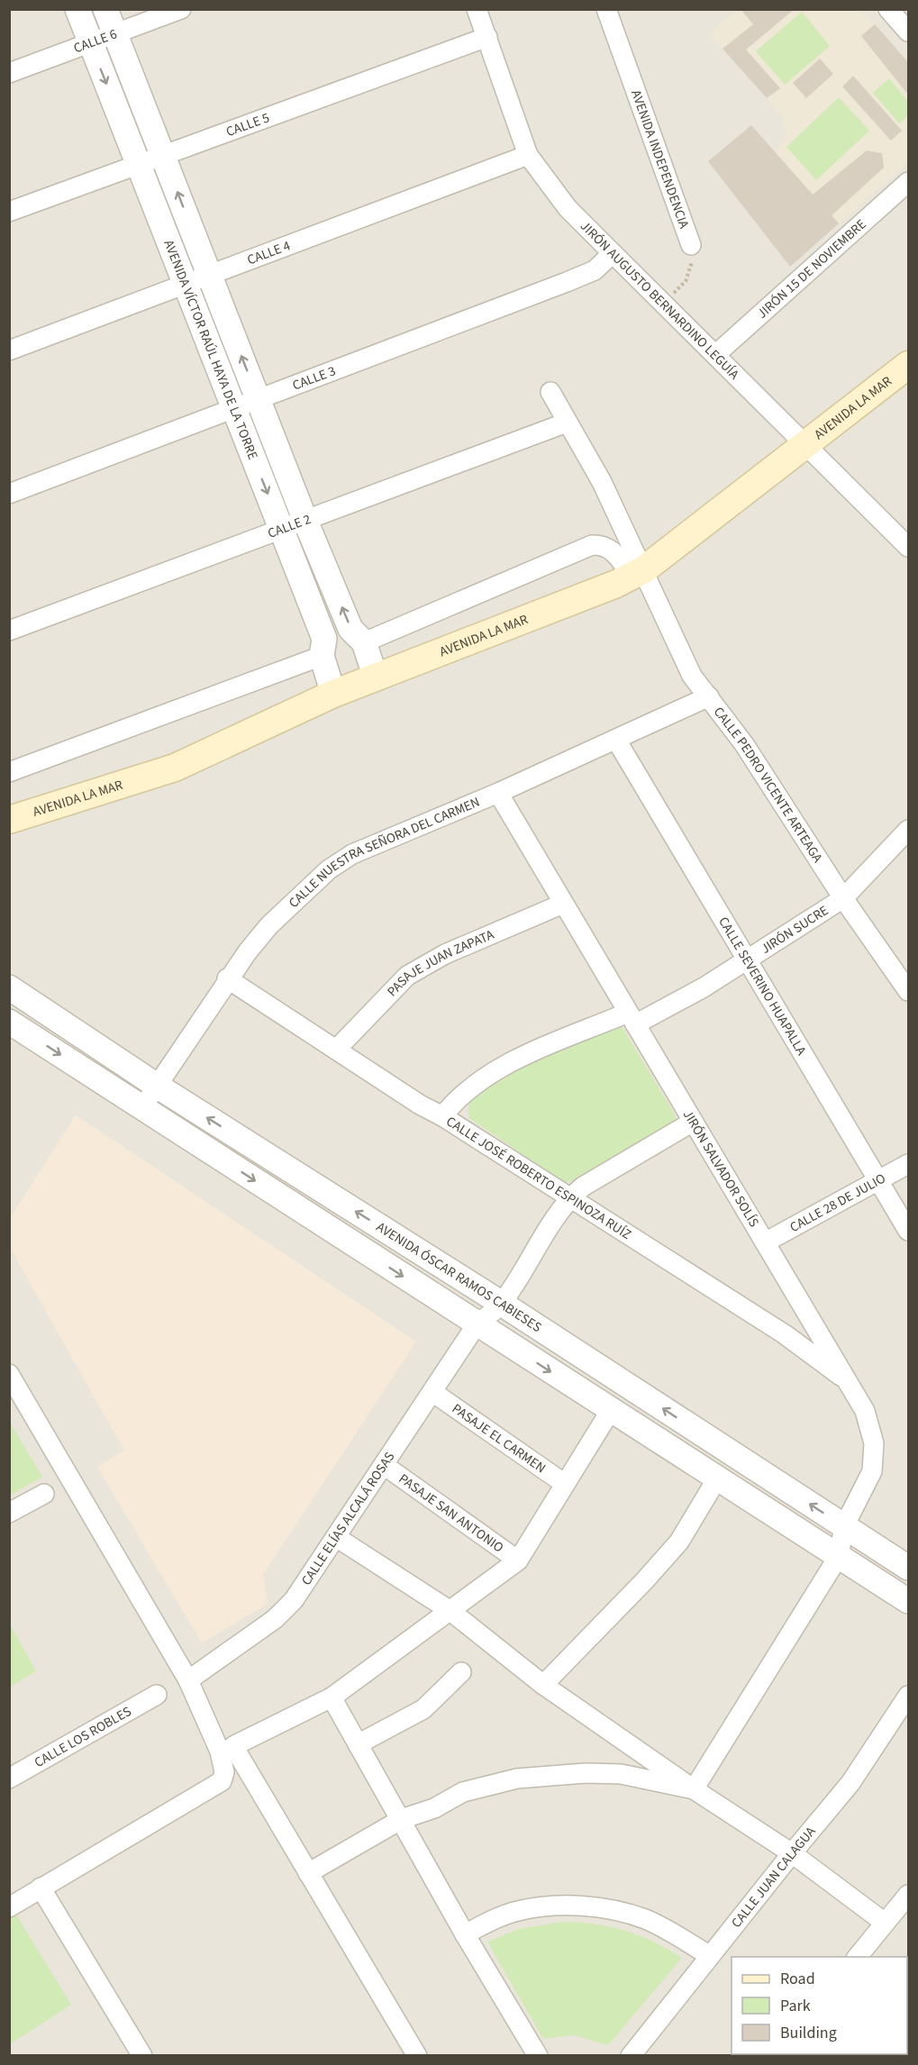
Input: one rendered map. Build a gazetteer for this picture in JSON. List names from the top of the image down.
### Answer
{
  "streets": {
    "main road": ["AVENIDA LA MAR"],
    "street": [
      "CALLE 6",
      "CALLE 5",
      "AVENIDA INDEPENDENCIA",
      "CALLE 4",
      "JIRÓN 15 DE NOVIEMBRE",
      "JIRÓN AUGUSTO BERNARDINO LEGUÍA",
      "AVENIDA VÍCTOR RAÚL HAYA DE LA TORRE",
      "CALLE 3",
      "CALLE 2",
      "CALLE PEDRO VICENTE ARTEAGA",
      "CALLE NUESTRA SEÑORA DEL CARMEN",
      "JIRÓN SUCRE",
      "PASAJE JUAN ZAPATA",
      "CALLE SEVERINO HUAPALLA",
      "JIRÓN SALVADOR SOLÍS",
      "CALLE JOSÉ ROBERTO ESPINOZA RUÍZ",
      "CALLE 28 DE JULIO",
      "AVENIDA ÓSCAR RAMOS CABIESES",
      "PASAJE EL CARMEN",
      "PASAJE SAN ANTONIO",
      "CALLE ELÍAS ALCALÁ ROSAS",
      "CALLE LOS ROBLES",
      "CALLE JUAN CALAGUA"
    ]
  },
  "crossings": [
    ["CALLE 6", "AVENIDA VÍCTOR RAÚL HAYA DE LA TORRE"],
    ["CALLE 5", "JIRÓN AUGUSTO BERNARDINO LEGUÍA"],
    ["CALLE 5", "AVENIDA VÍCTOR RAÚL HAYA DE LA TORRE"],
    ["AVENIDA INDEPENDENCIA", "JIRÓN AUGUSTO BERNARDINO LEGUÍA"],
    ["CALLE 4", "JIRÓN AUGUSTO BERNARDINO LEGUÍA"],
    ["CALLE 4", "AVENIDA VÍCTOR RAÚL HAYA DE LA TORRE"],
    ["JIRÓN 15 DE NOVIEMBRE", "JIRÓN AUGUSTO BERNARDINO LEGUÍA"],
    ["JIRÓN AUGUSTO BERNARDINO LEGUÍA", "CALLE 3"],
    ["JIRÓN AUGUSTO BERNARDINO LEGUÍA", "AVENIDA LA MAR"],
    ["AVENIDA VÍCTOR RAÚL HAYA DE LA TORRE", "CALLE 3"],
    ["AVENIDA VÍCTOR RAÚL HAYA DE LA TORRE", "AVENIDA LA MAR"],
    ["AVENIDA VÍCTOR RAÚL HAYA DE LA TORRE", "CALLE 2"],
    ["AVENIDA LA MAR", "CALLE PEDRO VICENTE ARTEAGA"],
    ["CALLE PEDRO VICENTE ARTEAGA", "CALLE NUESTRA SEÑORA DEL CARMEN"],
    ["CALLE PEDRO VICENTE ARTEAGA", "JIRÓN SUCRE"],
    ["CALLE NUESTRA SEÑORA DEL CARMEN", "CALLE SEVERINO HUAPALLA"],
    ["CALLE NUESTRA SEÑORA DEL CARMEN", "JIRÓN SALVADOR SOLÍS"],
    ["CALLE NUESTRA SEÑORA DEL CARMEN", "CALLE JOSÉ ROBERTO ESPINOZA RUÍZ"],
    ["CALLE NUESTRA SEÑORA DEL CARMEN", "AVENIDA ÓSCAR RAMOS CABIESES"],
    ["JIRÓN SUCRE", "CALLE SEVERINO HUAPALLA"],
    ["JIRÓN SUCRE", "JIRÓN SALVADOR SOLÍS"],
    ["JIRÓN SUCRE", "CALLE JOSÉ ROBERTO ESPINOZA RUÍZ"],
    ["PASAJE JUAN ZAPATA", "JIRÓN SALVADOR SOLÍS"],
    ["PASAJE JUAN ZAPATA", "CALLE JOSÉ ROBERTO ESPINOZA RUÍZ"],
    ["CALLE SEVERINO HUAPALLA", "CALLE 28 DE JULIO"],
    ["JIRÓN SALVADOR SOLÍS", "CALLE JOSÉ ROBERTO ESPINOZA RUÍZ"],
    ["JIRÓN SALVADOR SOLÍS", "CALLE 28 DE JULIO"],
    ["JIRÓN SALVADOR SOLÍS", "AVENIDA ÓSCAR RAMOS CABIESES"],
    ["JIRÓN SALVADOR SOLÍS", "CALLE ELÍAS ALCALÁ ROSAS"],
    ["CALLE JOSÉ ROBERTO ESPINOZA RUÍZ", "CALLE ELÍAS ALCALÁ ROSAS"],
    ["AVENIDA ÓSCAR RAMOS CABIESES", "CALLE ELÍAS ALCALÁ ROSAS"],
    ["PASAJE EL CARMEN", "CALLE ELÍAS ALCALÁ ROSAS"],
    ["PASAJE SAN ANTONIO", "CALLE ELÍAS ALCALÁ ROSAS"]
  ],
  "legend": ["Road", "Park", "Building"]
}
